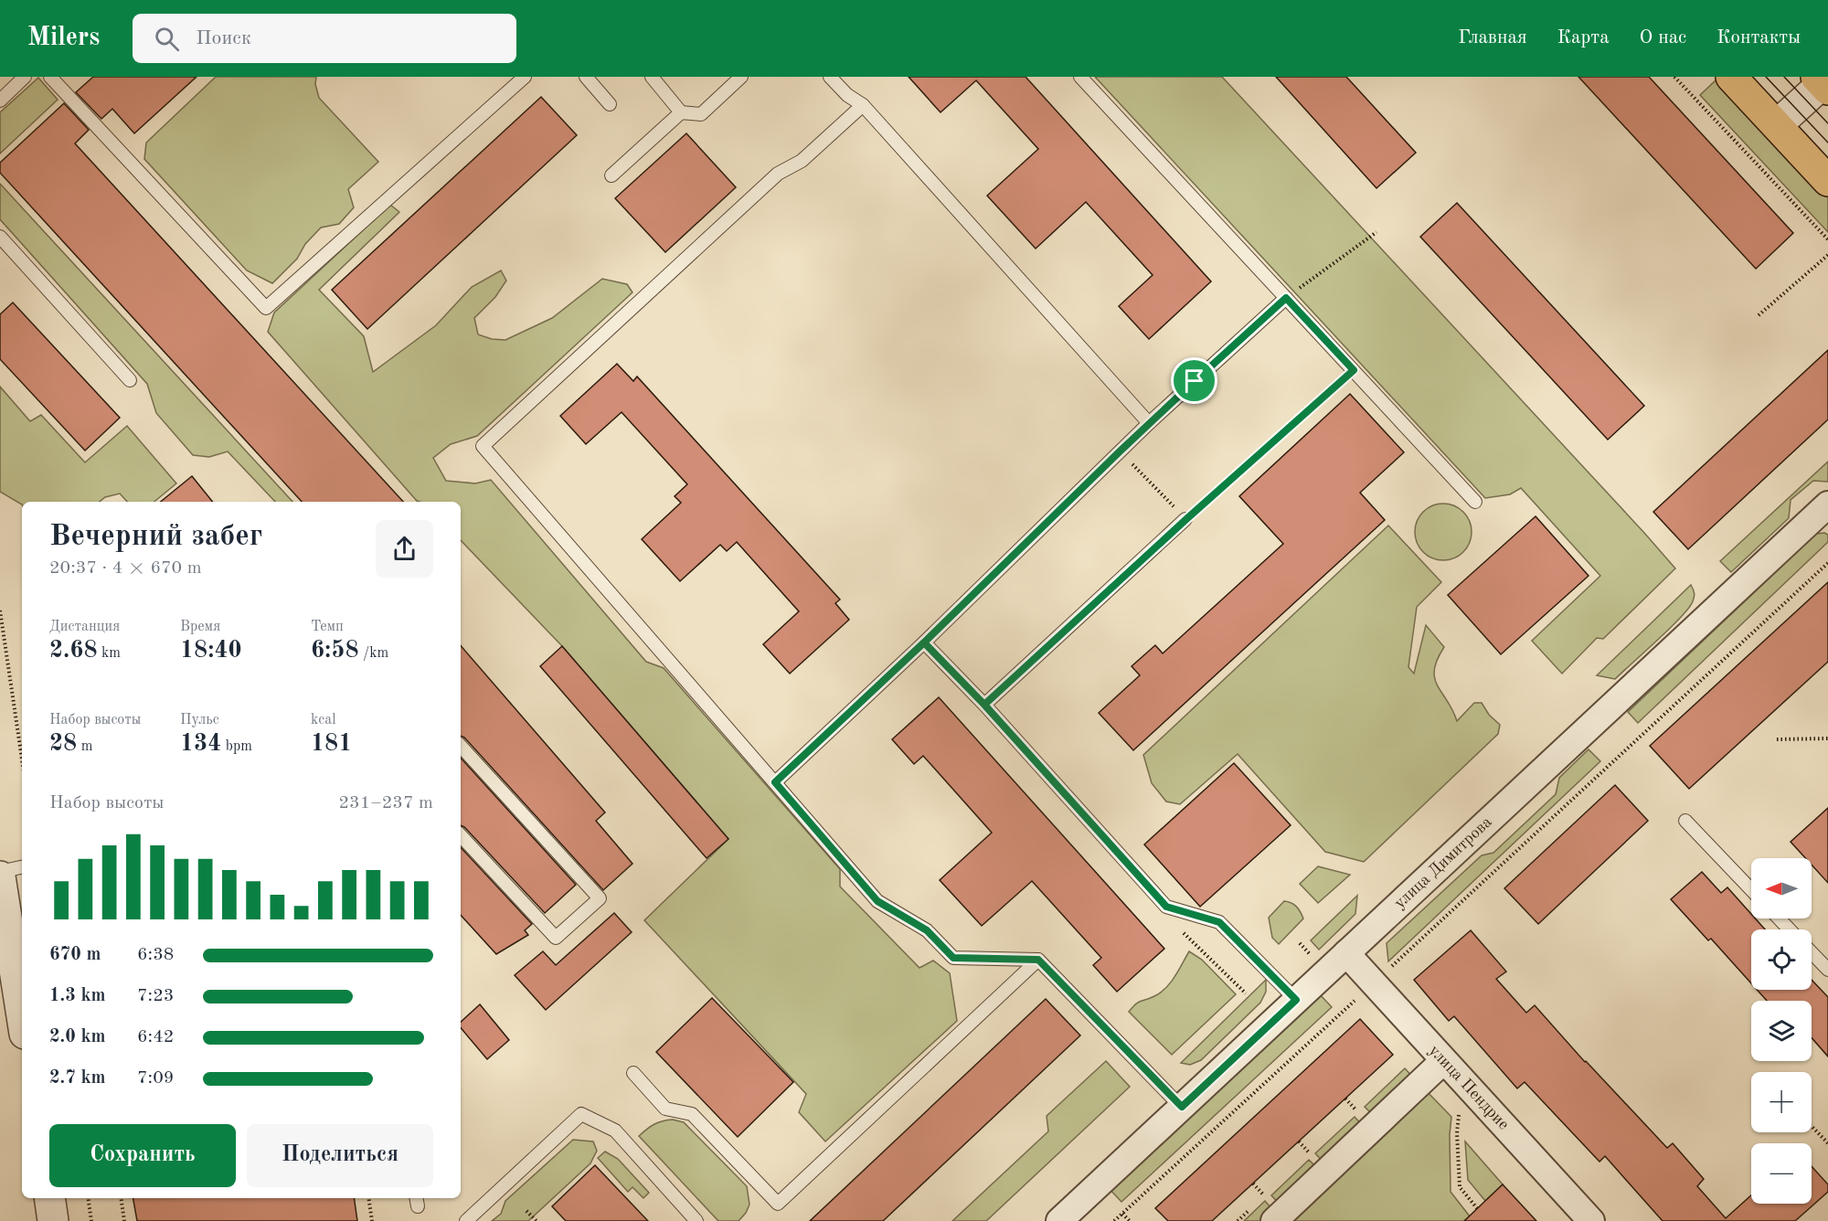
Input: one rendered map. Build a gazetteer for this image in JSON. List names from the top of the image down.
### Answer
{
  "streets": {
    "street": ["улица Димитрова", "улица Пендрие"]
  },
  "crossings": [
    ["улица Димитрова", "улица Пендрие"]
  ],
  "north": "left",
  "page": {
    "header": "Milers",
    "search": "Поиск",
    "nav": [
      "Главная",
      "Карта",
      "О нас",
      "Контакты"
    ],
    "heading": ["Вечерний забег", "20:37 · 4 × 670 m"],
    "stats": [
      ["Дистанция", "2.68 km"],
      ["Время", "18:40"],
      ["Темп", "6:58 /km"],
      ["Набор высоты", "28 m"],
      ["Пульс", "134 bpm"],
      ["kcal", "181"]
    ],
    "chart": ["Набор высоты", "231–237 m"],
    "map_buttons": ["+", "−"],
    "list": [
      {
        "name": "670 m",
        "note": "6:38"
      },
      {
        "name": "1.3 km",
        "note": "7:23"
      },
      {
        "name": "2.0 km",
        "note": "6:42"
      },
      {
        "name": "2.7 km",
        "note": "7:09"
      }
    ],
    "buttons": ["Сохранить", "Поделиться"]
  }
}
